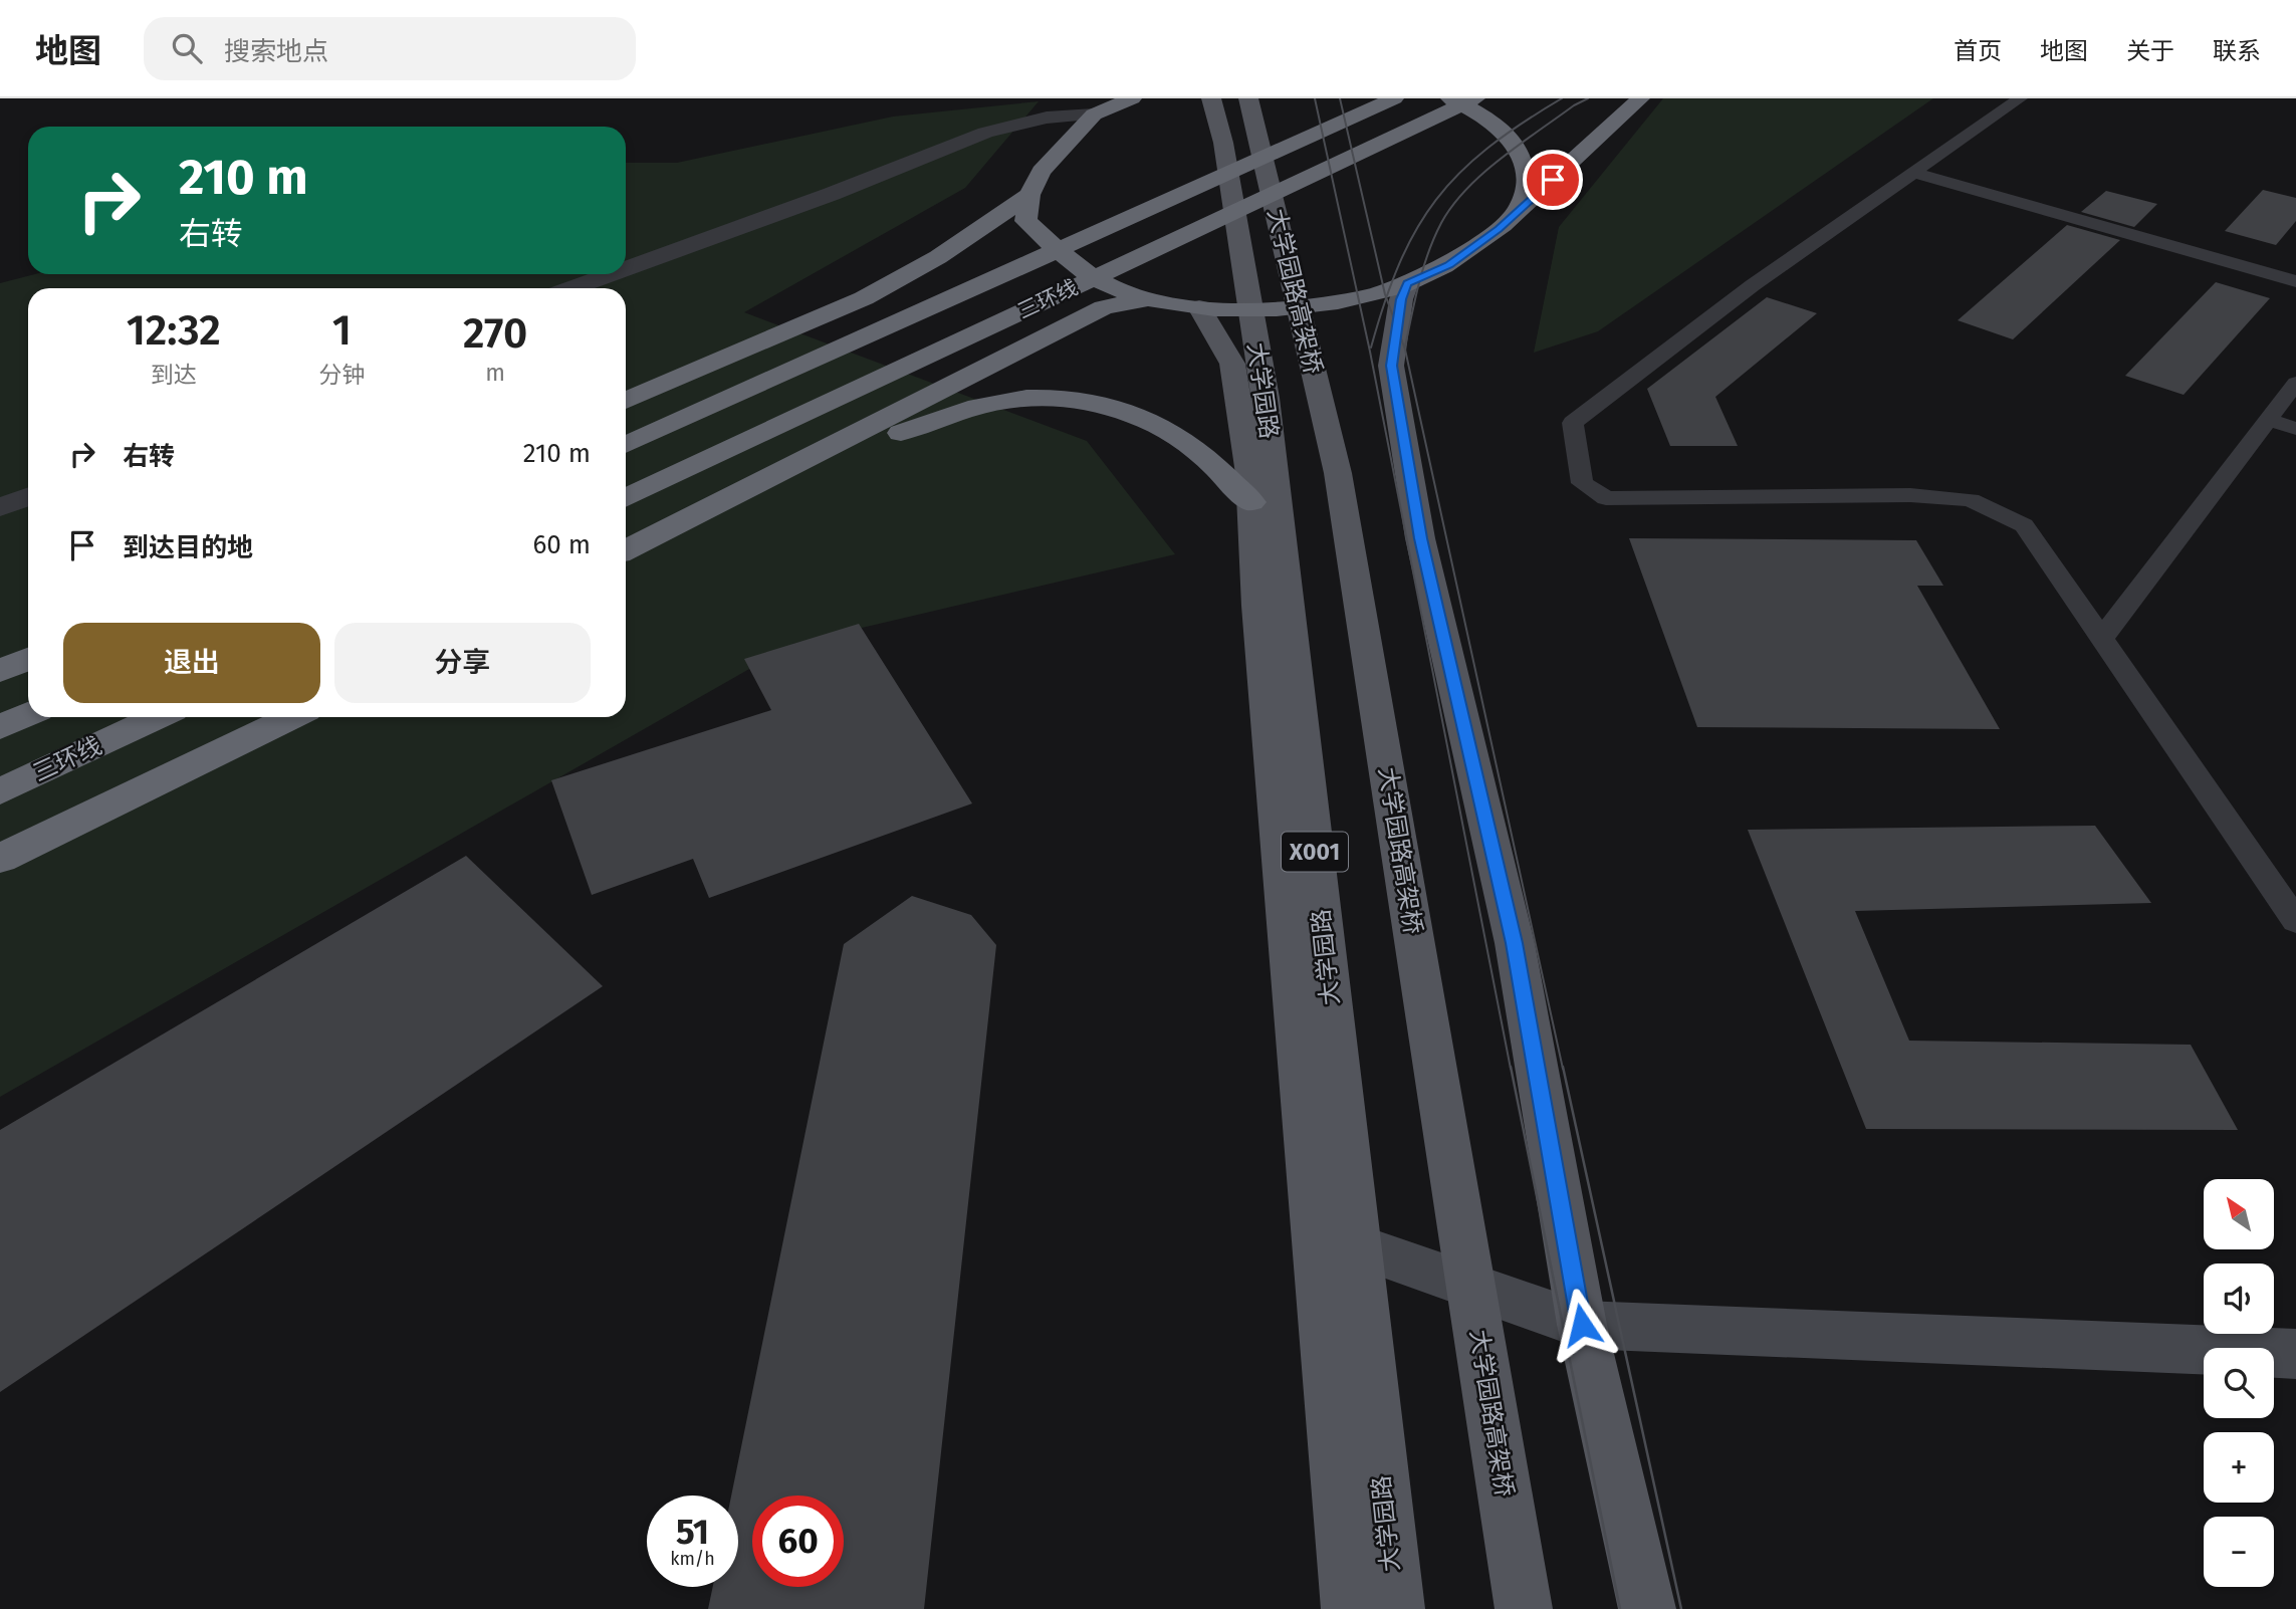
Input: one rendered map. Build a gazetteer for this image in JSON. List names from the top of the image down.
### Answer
{
  "streets": {
    "highway": ["三环线"],
    "main road": ["大学园路高架桥", "大学园路", "X001"]
  },
  "north": "top left",
  "page": {
    "header": "地图",
    "search": "搜索地点",
    "nav": [
      "首页",
      "地图",
      "关于",
      "联系"
    ],
    "turn": ["210 m", "右转"],
    "eta": [
      "12:32",
      "到达",
      "1",
      "分钟",
      "270",
      "m"
    ],
    "list": [
      {
        "name": "右转",
        "value": "210 m"
      },
      {
        "name": "到达目的地",
        "value": "60 m"
      }
    ],
    "buttons": ["退出", "分享"],
    "map_buttons": ["+", "−"],
    "speed": "51 km/h",
    "limit": "60"
  }
}
